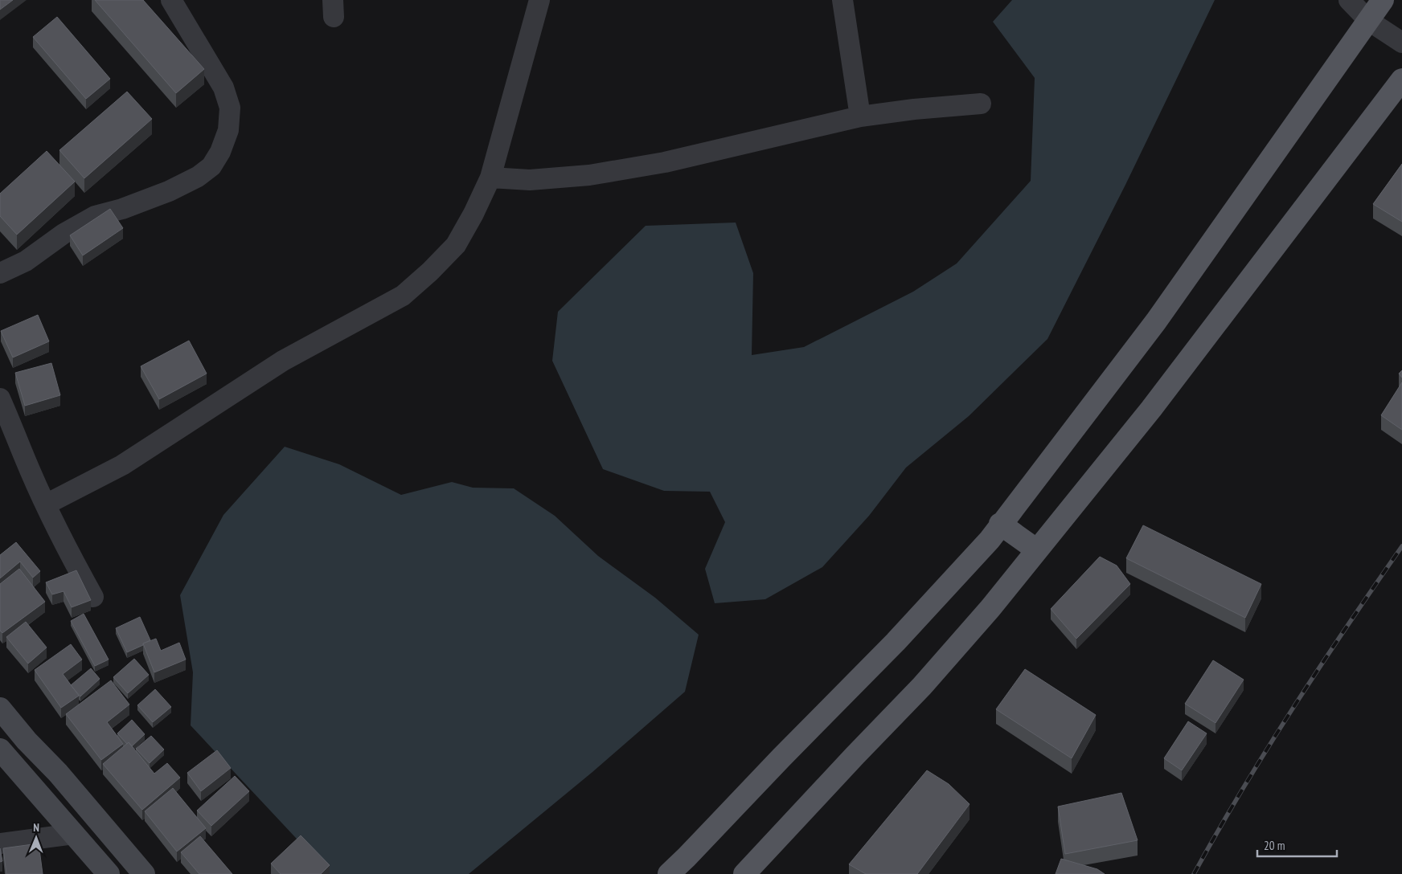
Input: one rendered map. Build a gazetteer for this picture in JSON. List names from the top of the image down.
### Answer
{
  "scale_bar": "20 m",
  "north": "top"
}
